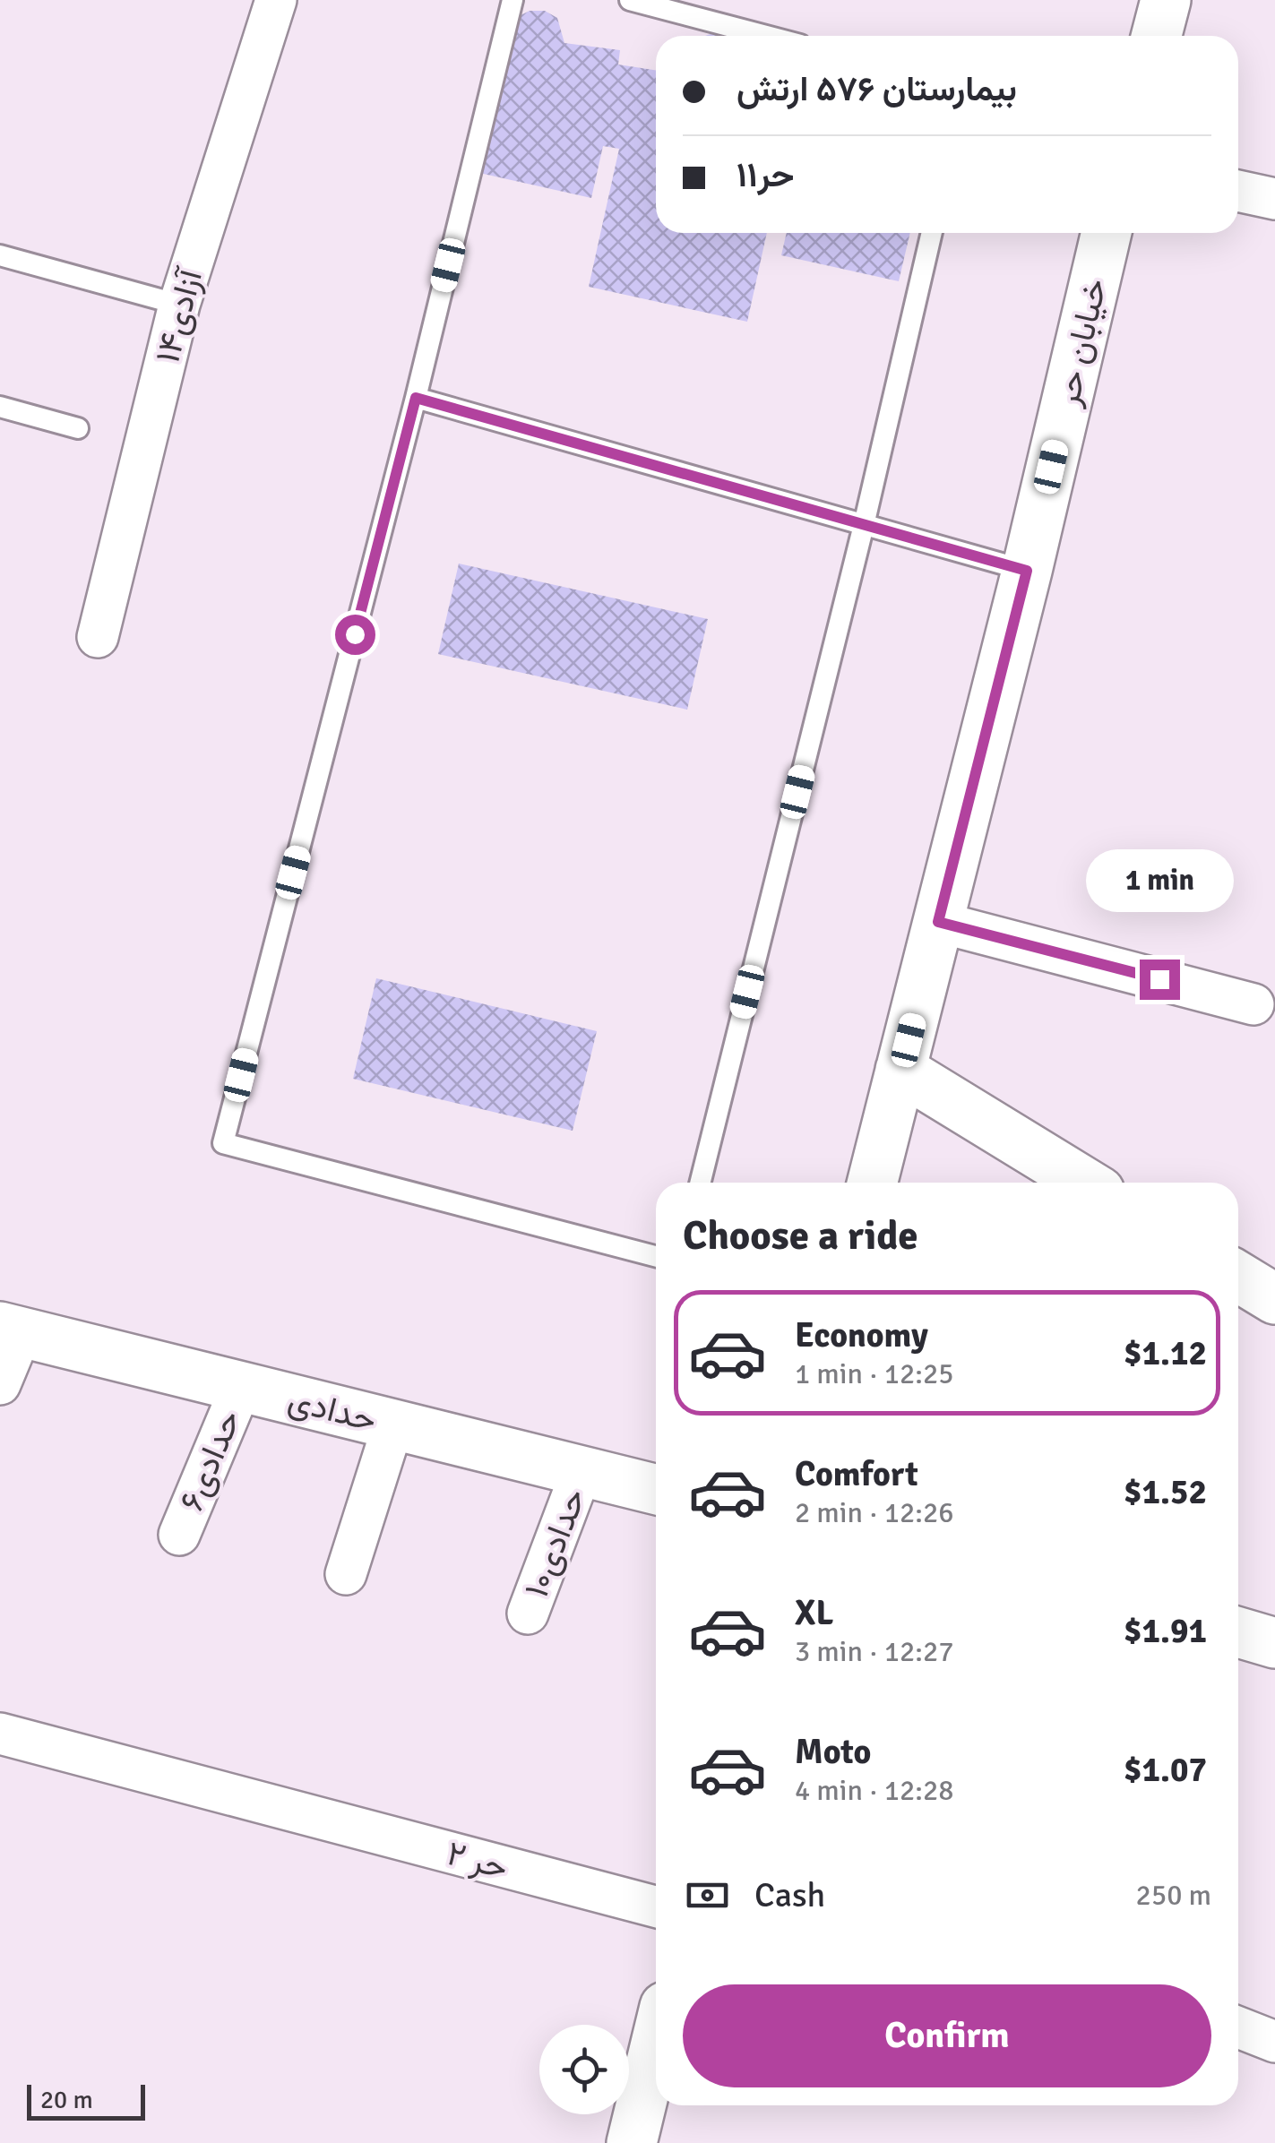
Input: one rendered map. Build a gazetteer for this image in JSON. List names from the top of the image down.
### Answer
{
  "streets": {
    "street": [
      "آزادی۱۴",
      "خیابان حر",
      "حدادی",
      "۶حدادی",
      "حدادی۱۰",
      "۲ حر"
    ]
  },
  "crossings": [
    ["حدادی", "۶حدادی"],
    ["حدادی", "حدادی۱۰"]
  ],
  "scale_bar": "20 m",
  "page": {
    "banner": ["بیمارستان ۵۷۶ ارتش", "حر۱۱"],
    "bubble": "1 min",
    "heading": "Choose a ride",
    "list": [
      {
        "name": "Economy",
        "note": "1 min · 12:25",
        "value": "$1.12"
      },
      {
        "name": "Comfort",
        "note": "2 min · 12:26",
        "value": "$1.52"
      },
      {
        "name": "XL",
        "note": "3 min · 12:27",
        "value": "$1.91"
      },
      {
        "name": "Moto",
        "note": "4 min · 12:28",
        "value": "$1.07"
      }
    ],
    "pay": ["Cash", "250 m"],
    "buttons": "Confirm",
    "scale": "20 m"
  }
}
